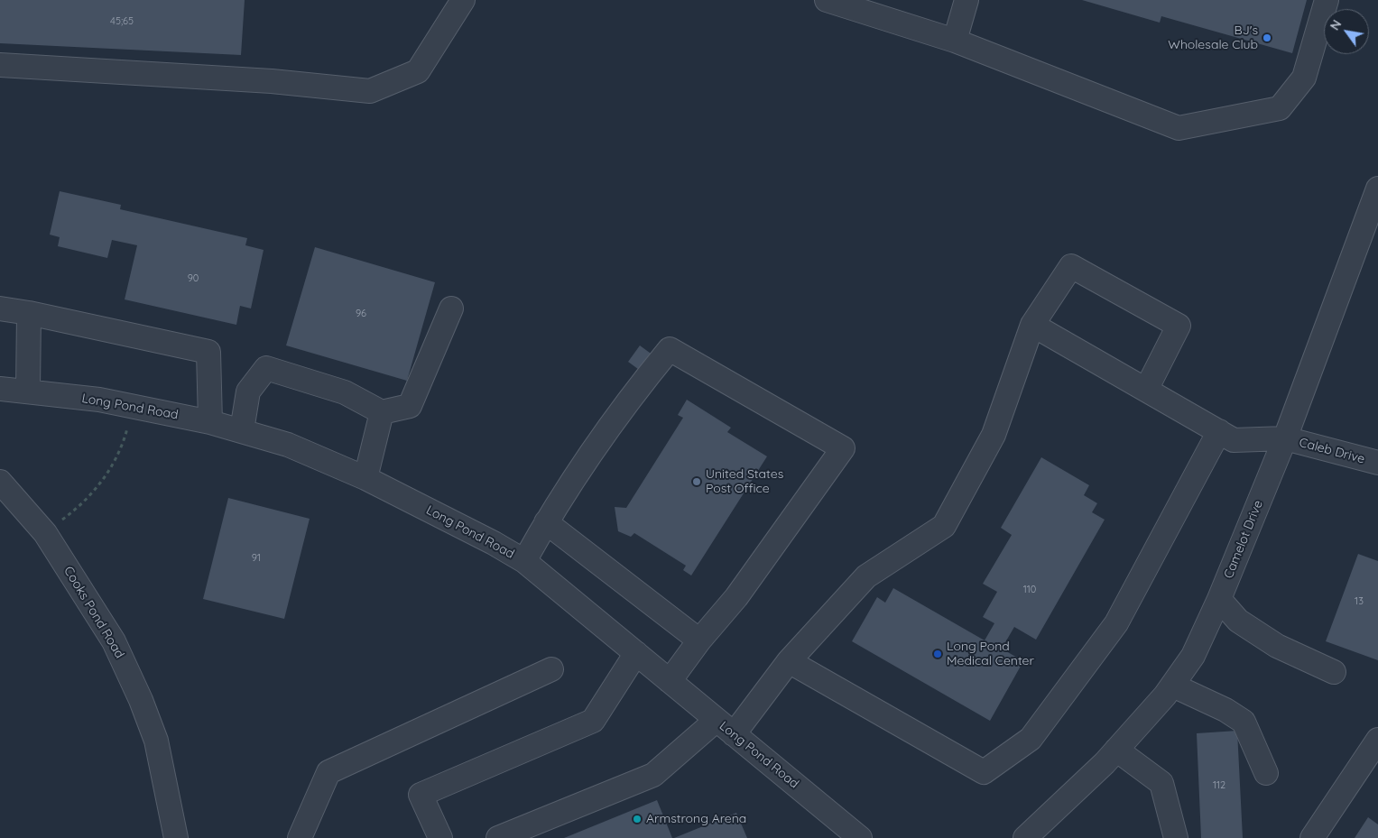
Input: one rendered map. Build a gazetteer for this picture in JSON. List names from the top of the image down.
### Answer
{
  "streets": {
    "street": [
      "Long Pond Road",
      "Caleb Drive",
      "Camelot Drive",
      "Cooks Pond Road"
    ]
  },
  "crossings": [
    ["Caleb Drive", "Camelot Drive"]
  ],
  "places": [
    "BJ's Wholesale Club",
    "United States Post Office",
    "Long Pond Medical Center",
    "Armstrong Arena"
  ],
  "house_numbers": [
    "45;65",
    "90",
    "96",
    "91",
    "110",
    "13",
    "112"
  ],
  "north": "top left"
}
